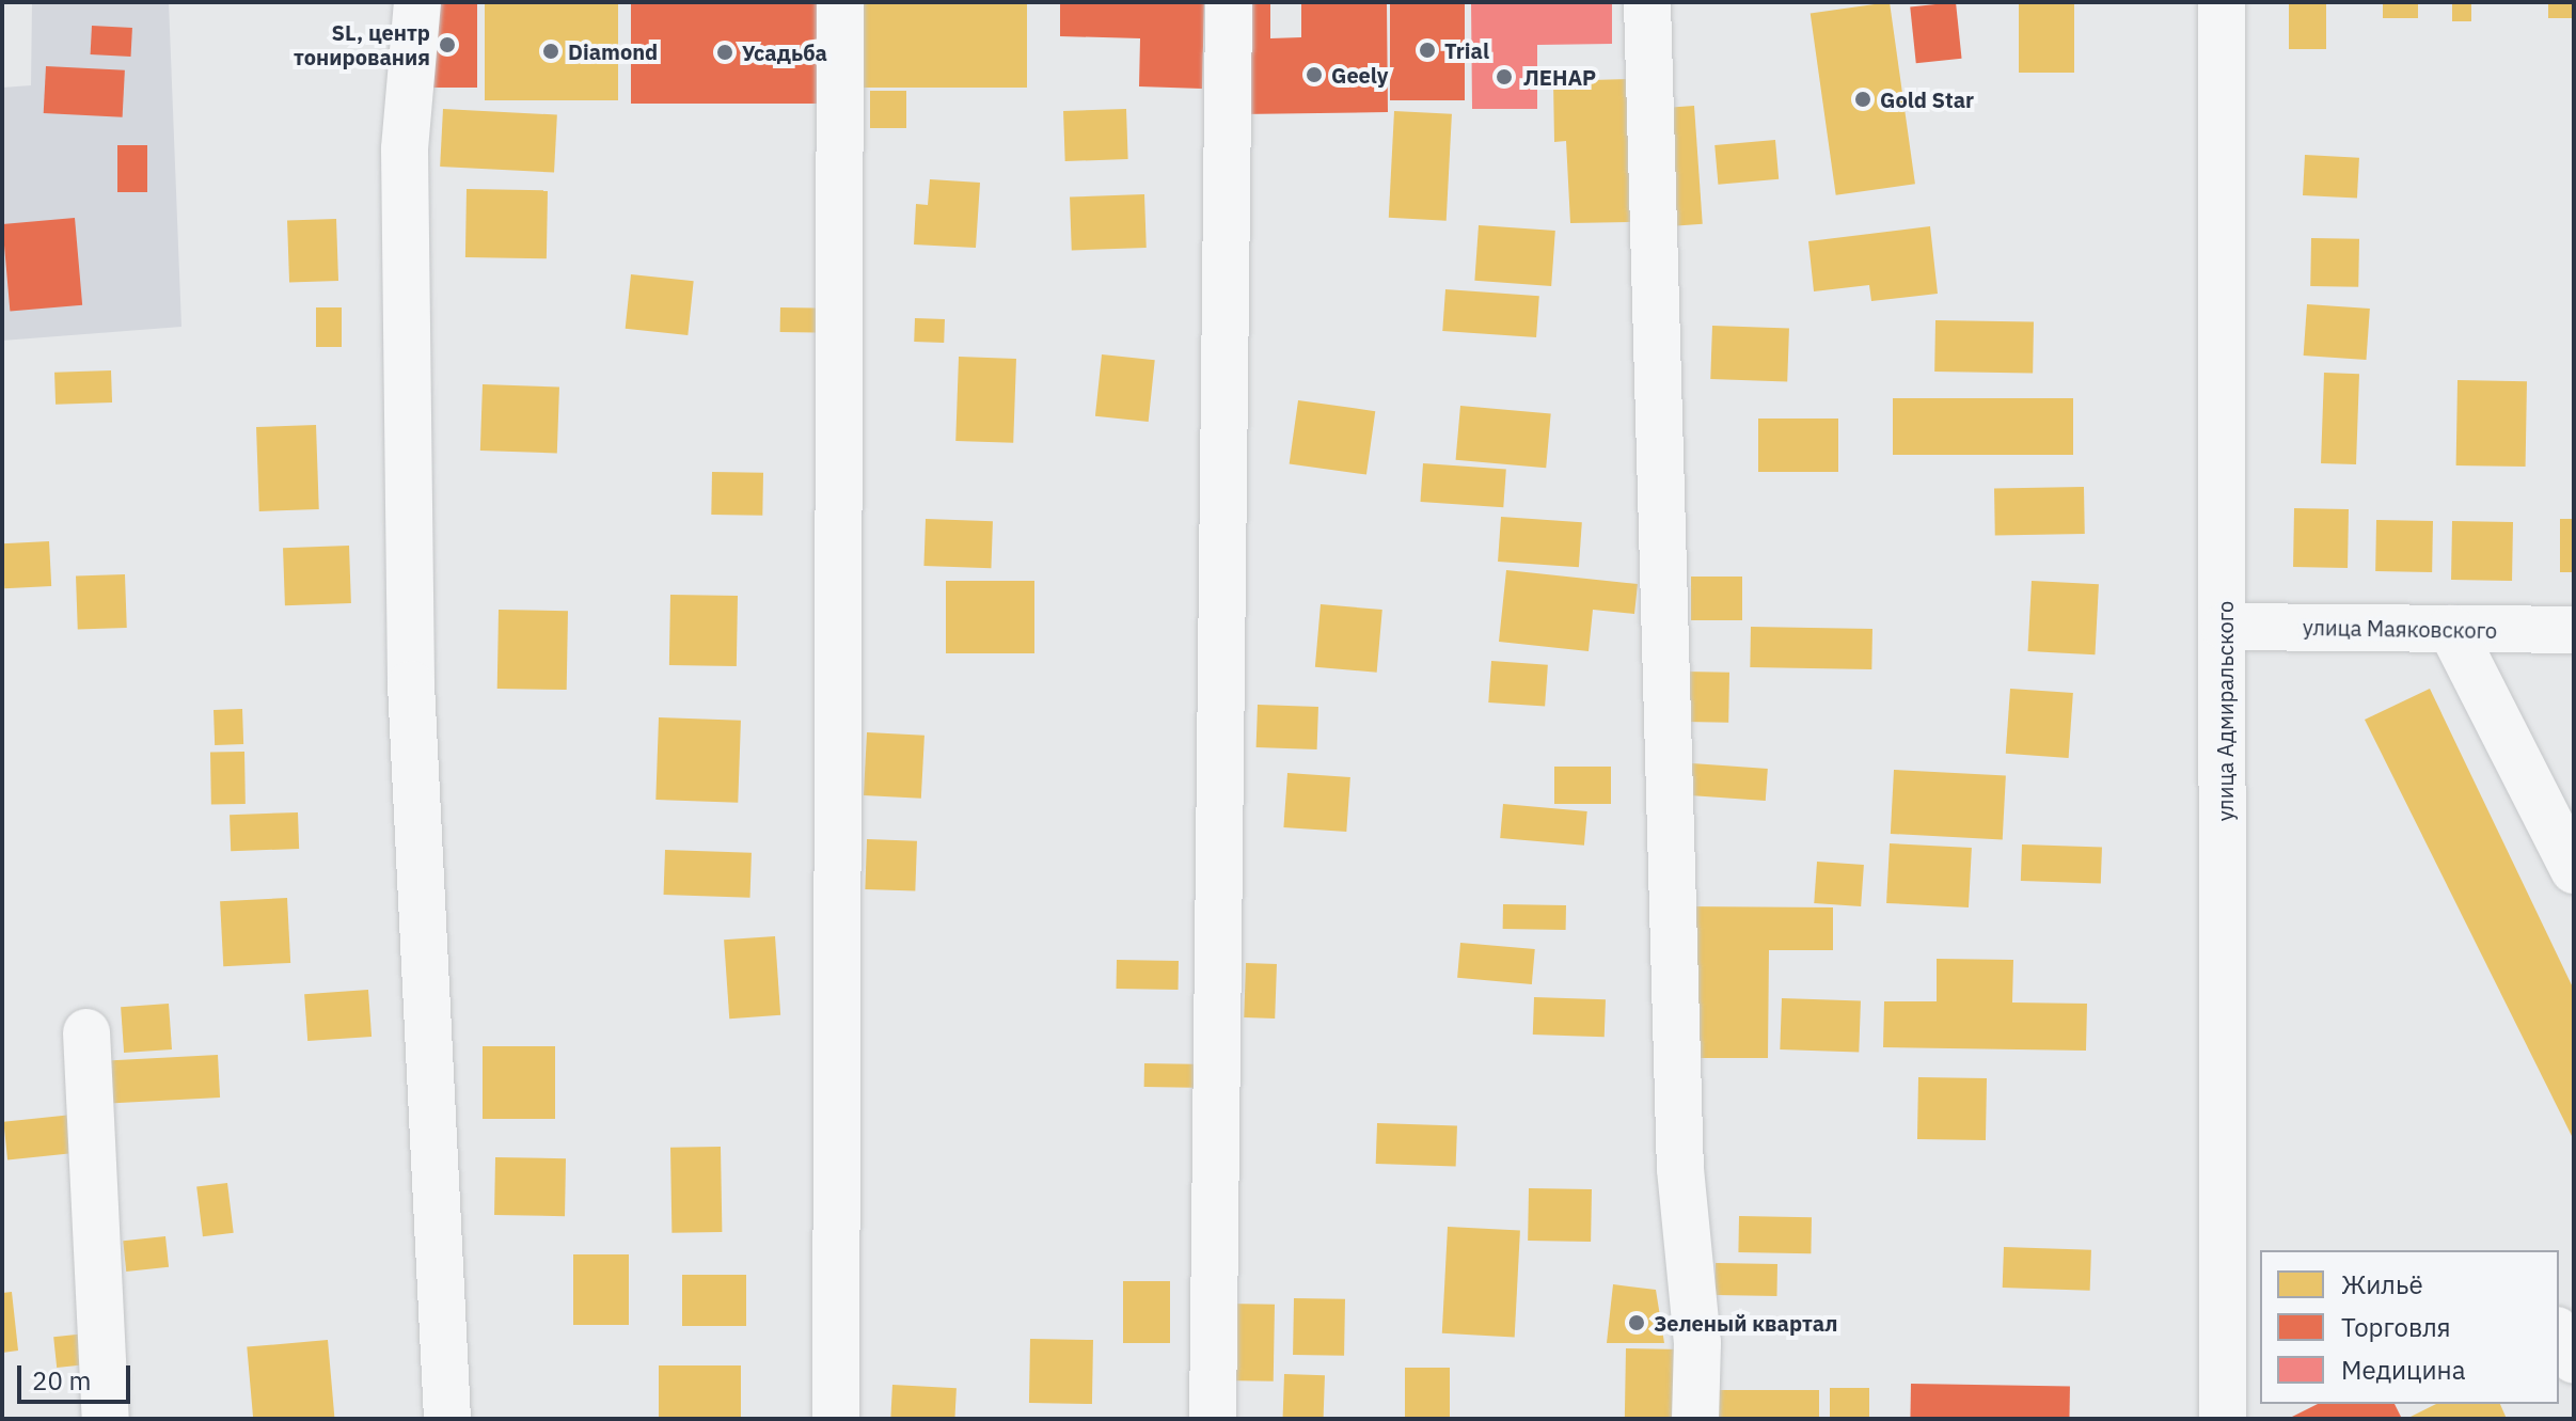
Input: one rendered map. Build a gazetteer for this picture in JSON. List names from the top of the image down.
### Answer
{
  "streets": {
    "street": ["улица Маяковского", "улица Адмиральского"]
  },
  "crossings": [
    ["улица Маяковского", "улица Адмиральского"]
  ],
  "places": [
    "SL, центр тонирования",
    "Trial",
    "Diamond",
    "Усадьба",
    "Geely",
    "ЛЕНАР",
    "Gold Star",
    "Зеленый квартал"
  ],
  "legend": ["Жильё", "Торговля", "Медицина"],
  "scale_bar": "20 m"
}
